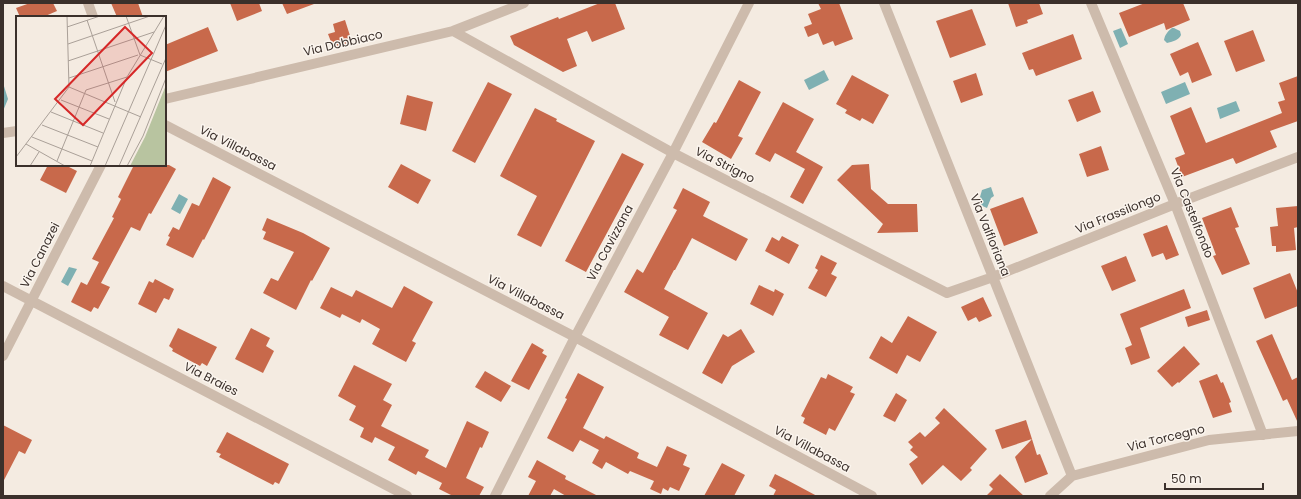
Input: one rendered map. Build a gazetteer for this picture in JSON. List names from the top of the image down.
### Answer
{
  "streets": {
    "street": [
      "Via Dobbiaco",
      "Via Villabassa",
      "Via Strigno",
      "Via Frassilongo",
      "Via Castelfondo",
      "Via Valfloriana",
      "Via Cavizzana",
      "Via Canazei",
      "Via Braies",
      "Via Torcegno"
    ]
  },
  "crossings": [
    ["Via Dobbiaco", "Via Strigno"],
    ["Via Villabassa", "Via Cavizzana"],
    ["Via Strigno", "Via Frassilongo"],
    ["Via Strigno", "Via Valfloriana"],
    ["Via Strigno", "Via Cavizzana"],
    ["Via Frassilongo", "Via Castelfondo"],
    ["Via Frassilongo", "Via Valfloriana"],
    ["Via Castelfondo", "Via Torcegno"],
    ["Via Valfloriana", "Via Torcegno"],
    ["Via Canazei", "Via Braies"]
  ],
  "scale_bar": "50 m"
}
